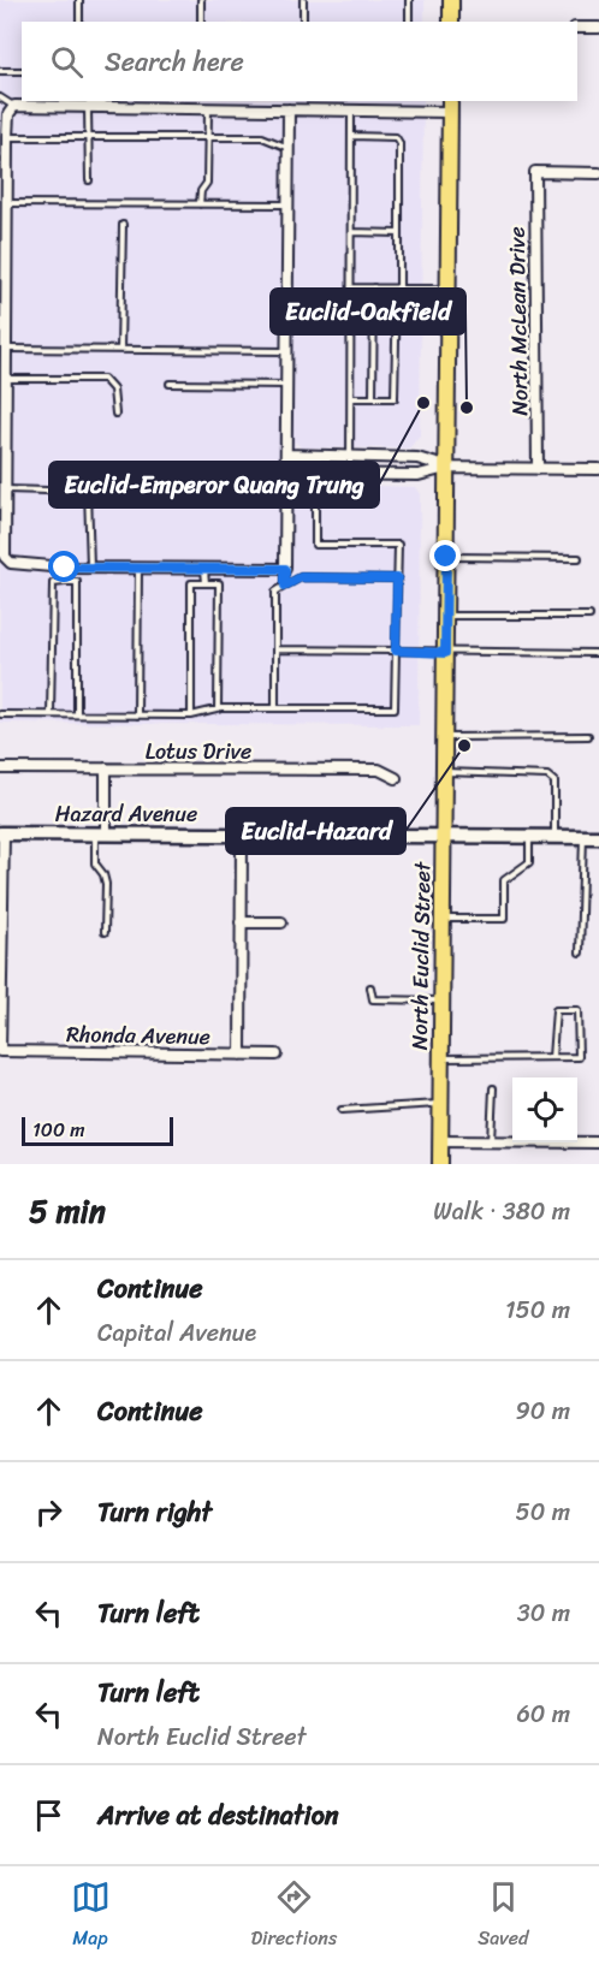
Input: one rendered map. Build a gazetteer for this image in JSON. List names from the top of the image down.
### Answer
{
  "streets": {
    "main road": ["North Euclid Street"],
    "street": [
      "North McLean Drive",
      "Lotus Drive",
      "Hazard Avenue",
      "Rhonda Avenue"
    ]
  },
  "crossings": [
    ["Hazard Avenue", "North Euclid Street"]
  ],
  "places": ["Euclid-Emperor Quang Trung", "Euclid-Oakfield", "Euclid-Hazard"],
  "scale_bar": "100 m",
  "page": {
    "search": "Search here",
    "scale": "100 m",
    "heading": ["5 min", "Walk · 380 m"],
    "list": [
      ["Continue", "Capital Avenue", "150 m"],
      ["Continue", "90 m"],
      ["Turn right", "50 m"],
      ["Turn left", "30 m"],
      ["Turn left", "North Euclid Street", "60 m"],
      "Arrive at destination"
    ],
    "nav": ["Map", "Directions", "Saved"]
  }
}
